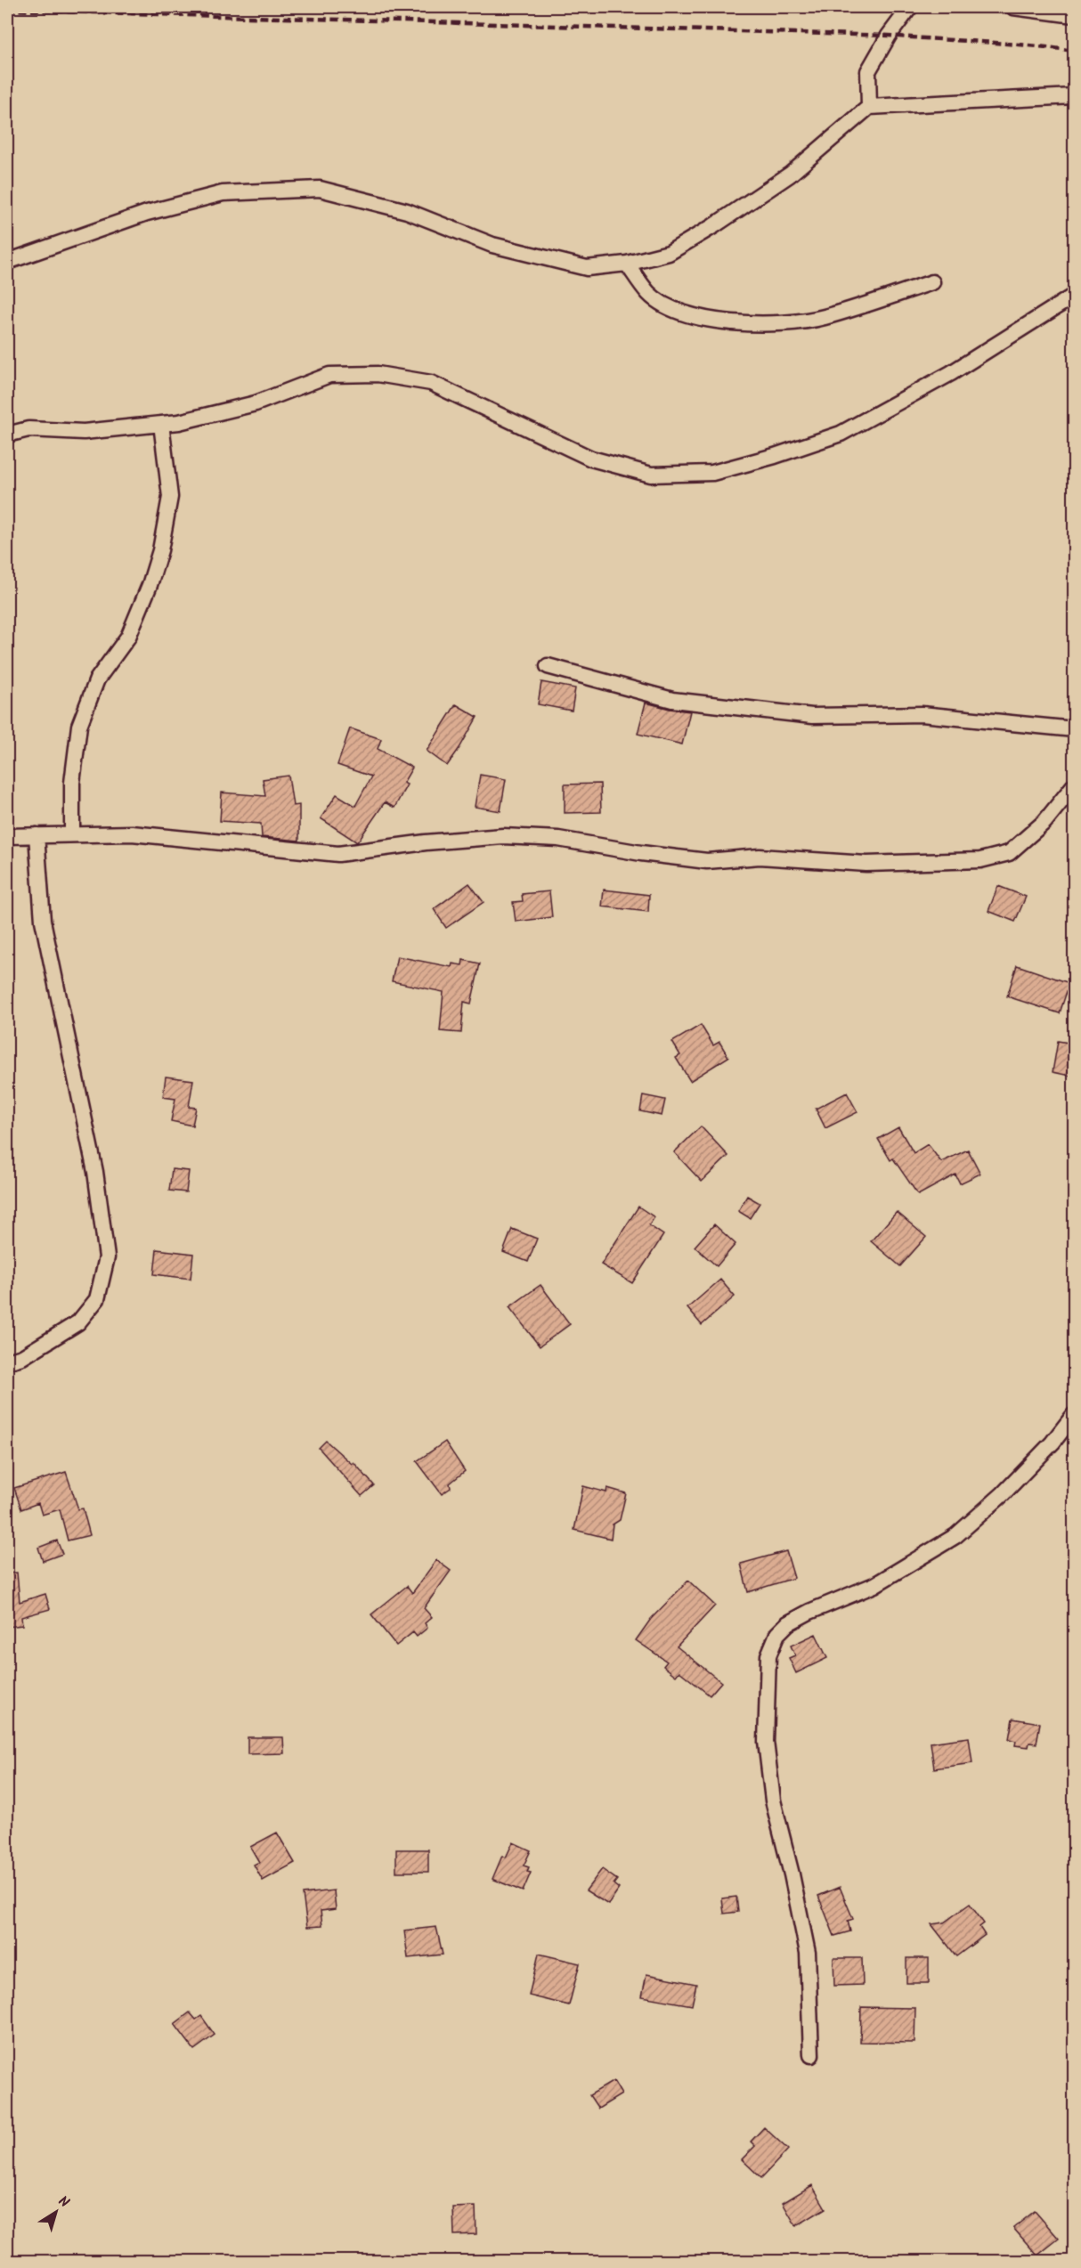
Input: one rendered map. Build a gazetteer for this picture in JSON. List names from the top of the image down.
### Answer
{
  "north": "top right"
}
